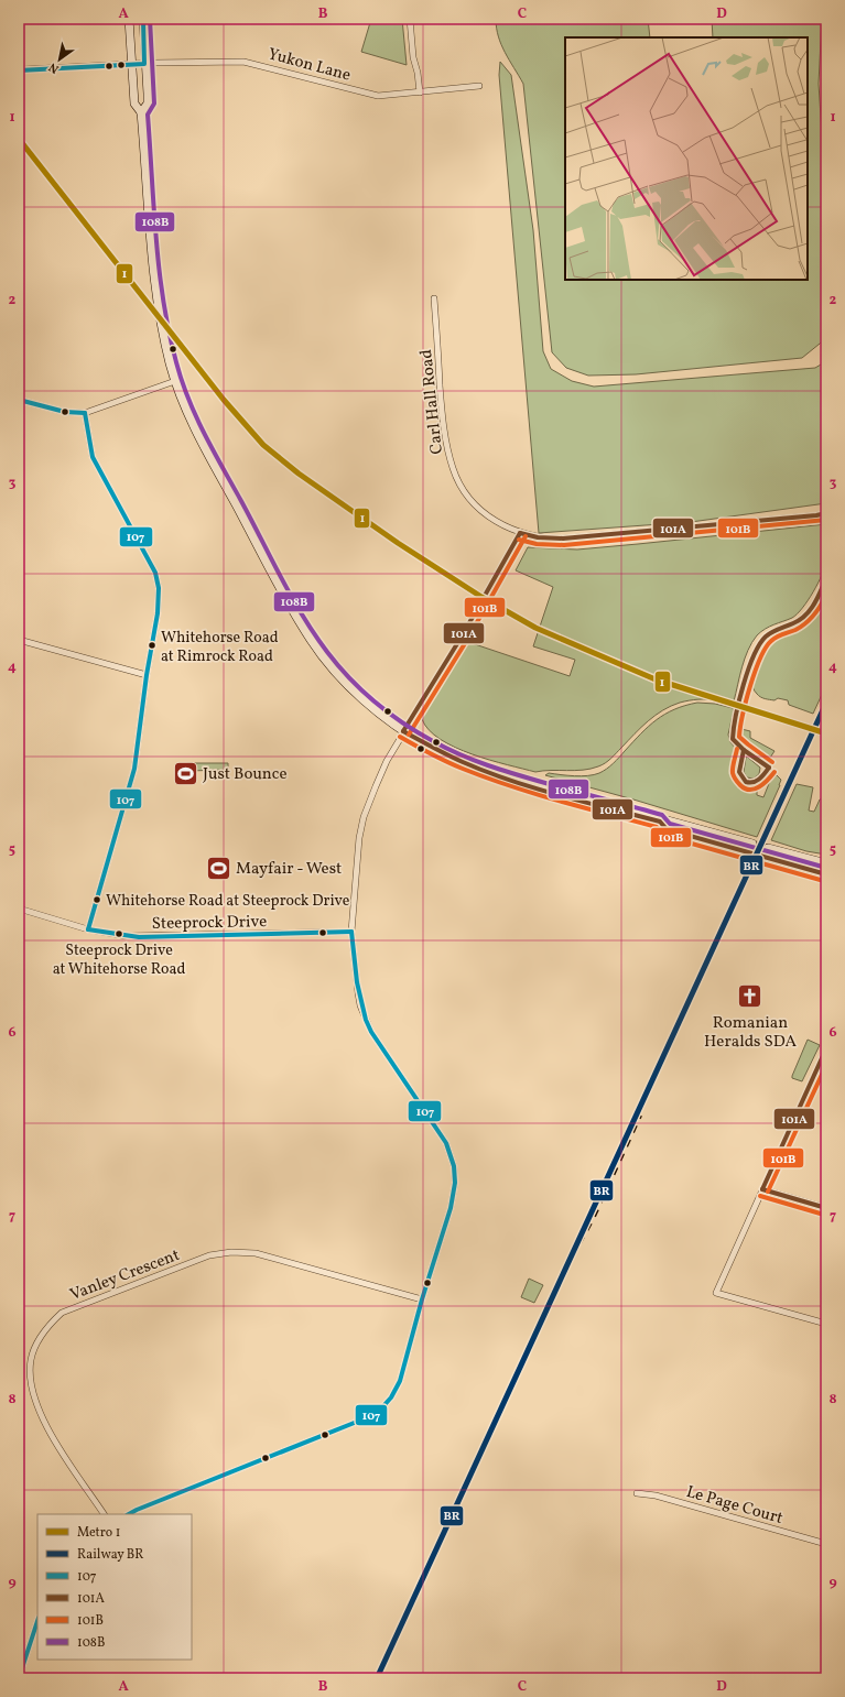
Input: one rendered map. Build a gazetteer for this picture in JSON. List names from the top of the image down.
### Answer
{
  "streets": {
    "street": [
      "Yukon Lane",
      "Carl Hall Road",
      "Steeprock Drive",
      "Vanley Crescent",
      "Le Page Court"
    ]
  },
  "places": {
    "other": ["Whitehorse Road at Rimrock Road", "Whitehorse Road at Steeprock Drive", "Steeprock Drive at Whitehorse Road"],
    "sports": ["Just Bounce", "Mayfair - West"],
    "church": ["Romanian Heralds SDA"]
  },
  "lines": [
    "transit line 107",
    "transit line 108B",
    "metro line 1",
    "transit line 101A",
    "transit line 101B",
    "rail line BR"
  ],
  "legend": [
    "Metro 1",
    "Railway BR",
    "107",
    "101A",
    "101B",
    "108B"
  ],
  "north": "bottom left",
  "grid": {
    "columns": [
      "A",
      "B",
      "C",
      "D"
    ],
    "rows": [
      "1",
      "2",
      "3",
      "4",
      "5",
      "6",
      "7",
      "8",
      "9"
    ]
  }
}
